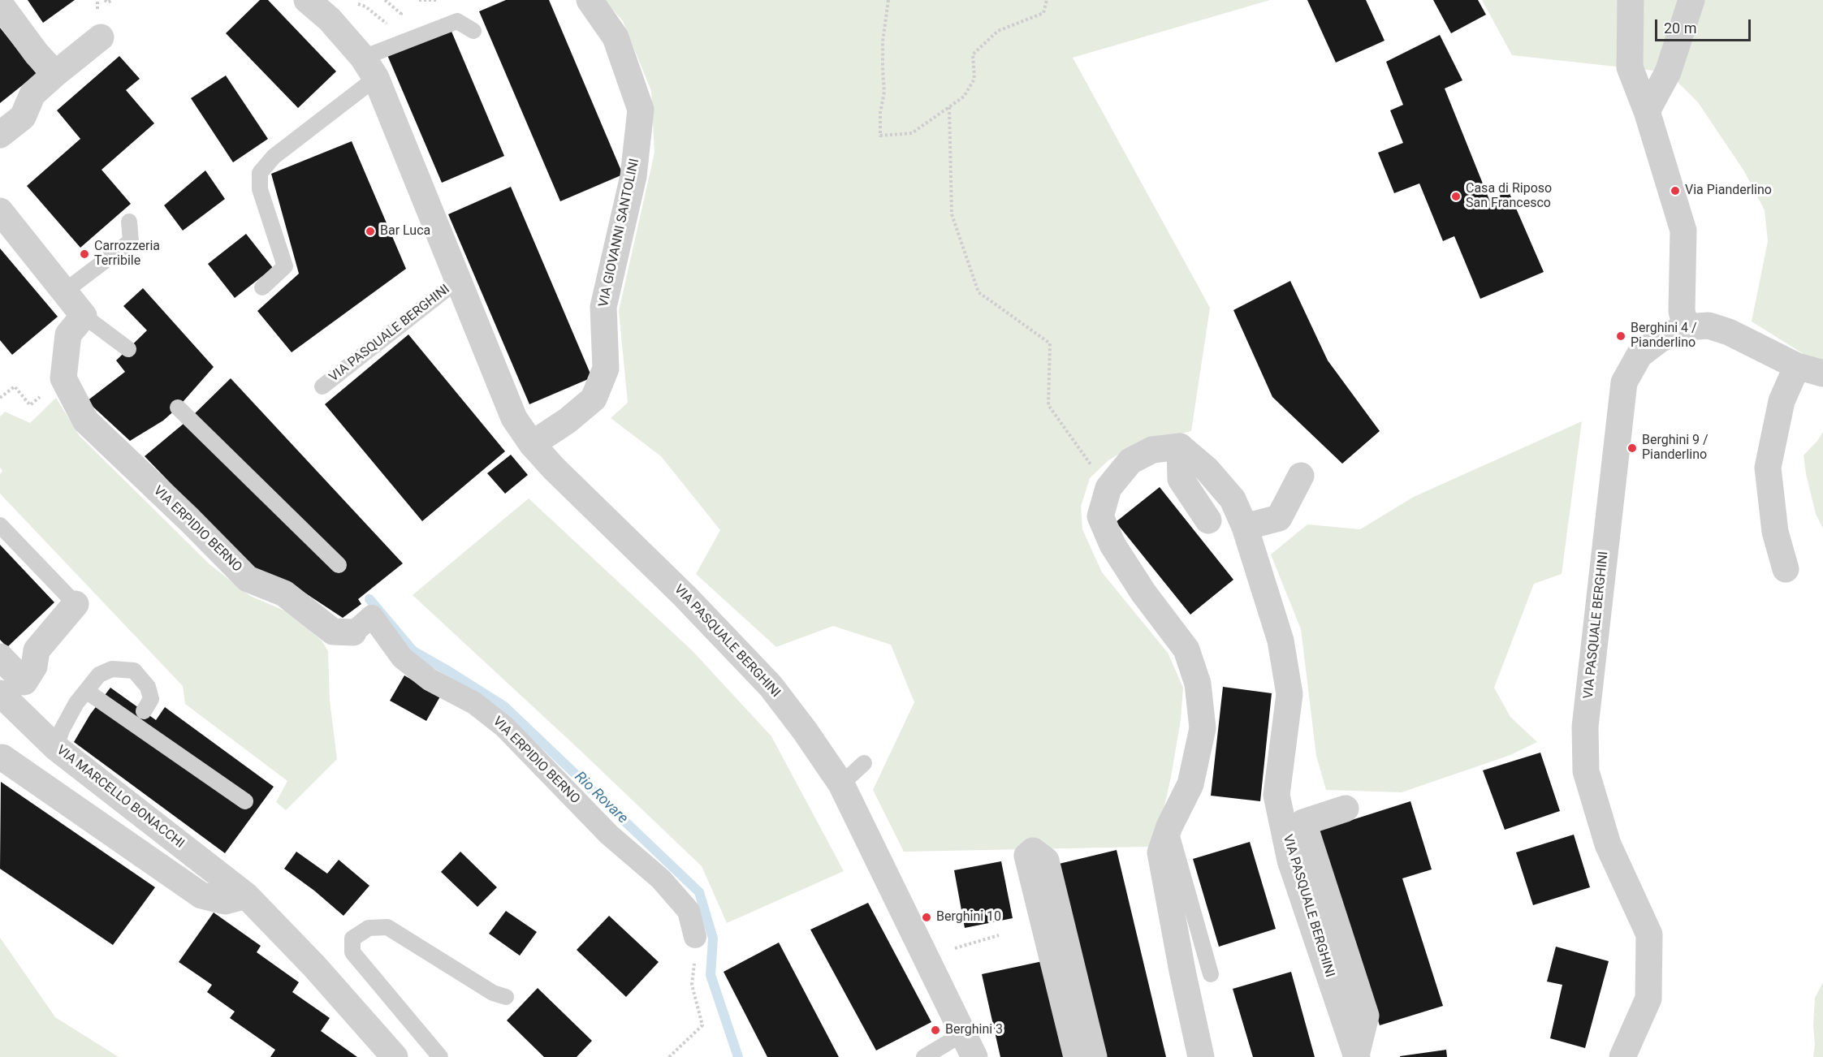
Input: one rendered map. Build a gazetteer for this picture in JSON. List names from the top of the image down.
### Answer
{
  "streets": {
    "street": [
      "VIA GIOVANNI SANTOLINI",
      "VIA PASQUALE BERGHINI",
      "VIA ERPIDIO BERNO",
      "VIA MARCELLO BONACCHI"
    ]
  },
  "crossings": [
    ["VIA GIOVANNI SANTOLINI", "VIA PASQUALE BERGHINI"]
  ],
  "water": ["Rio Rovare"],
  "places": [
    "Via Pianderlino",
    "Casa di Riposo San Francesco",
    "Bar Luca",
    "Carrozzeria Terribile",
    "Berghini 4 / Pianderlino",
    "Berghini 9 / Pianderlino",
    "Berghini 10",
    "Berghini 3"
  ],
  "scale_bar": "20 m"
}
